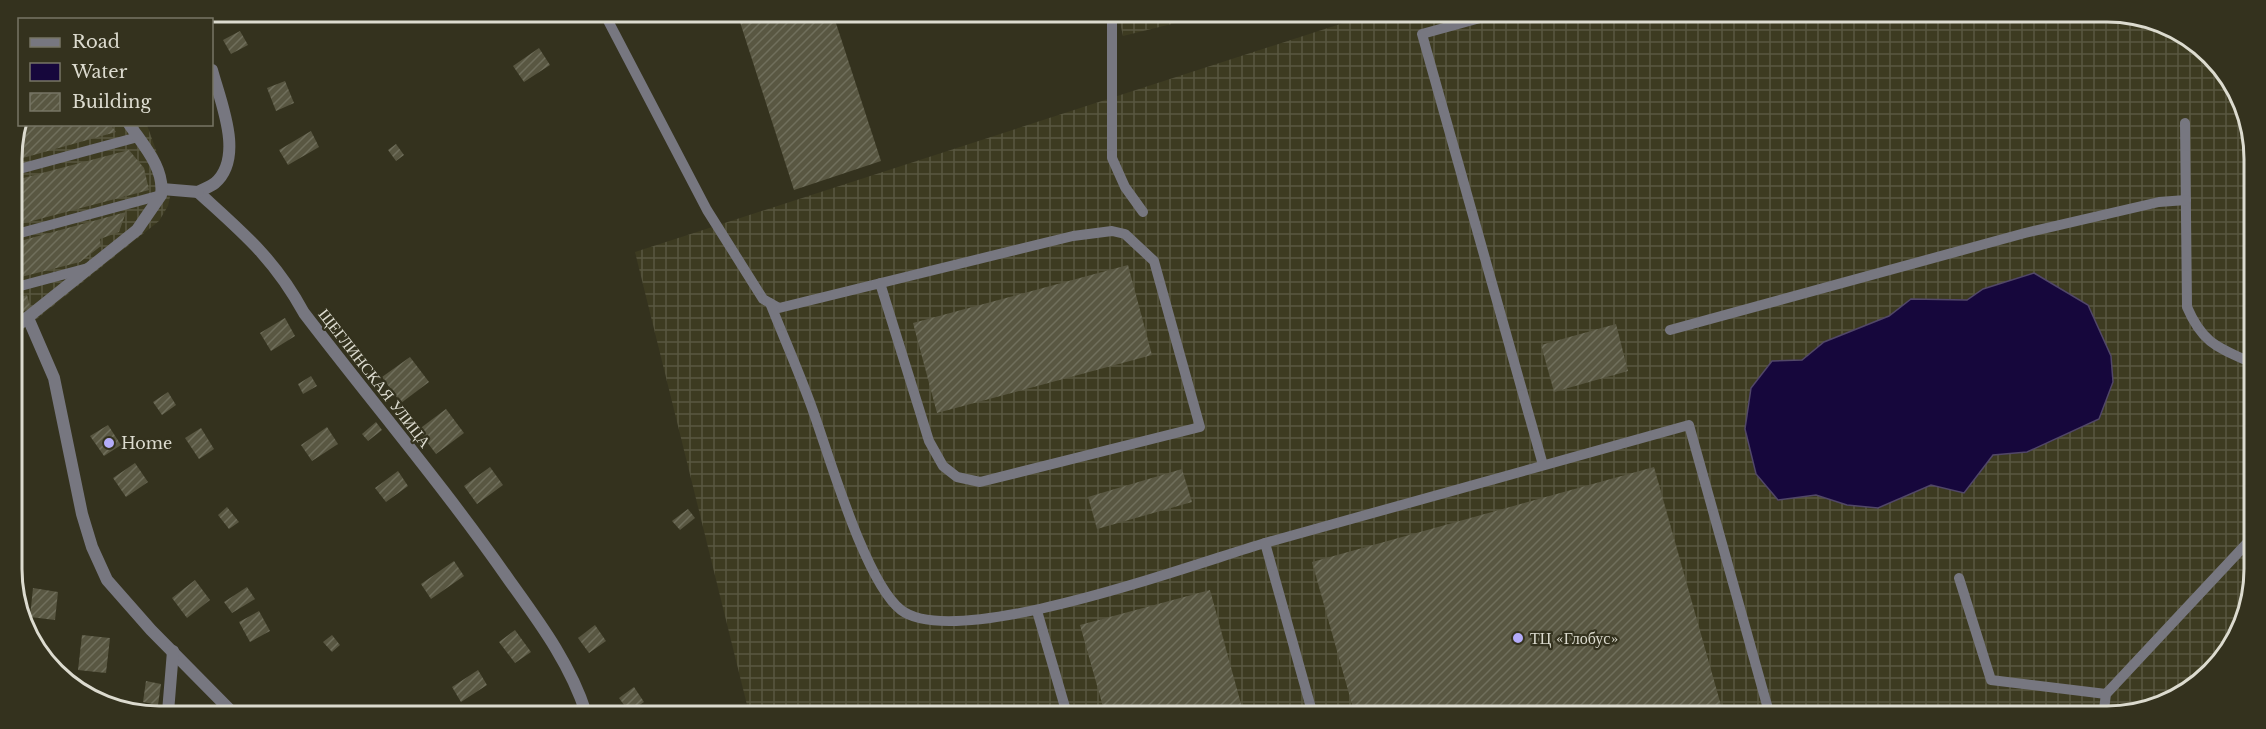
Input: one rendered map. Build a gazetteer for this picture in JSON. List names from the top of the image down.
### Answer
{
  "streets": {
    "street": ["ЩЕГЛИНСКАЯ УЛИЦА"]
  },
  "places": ["Home", "ТЦ «Глобус»"],
  "legend": ["Road", "Water", "Building"]
}
